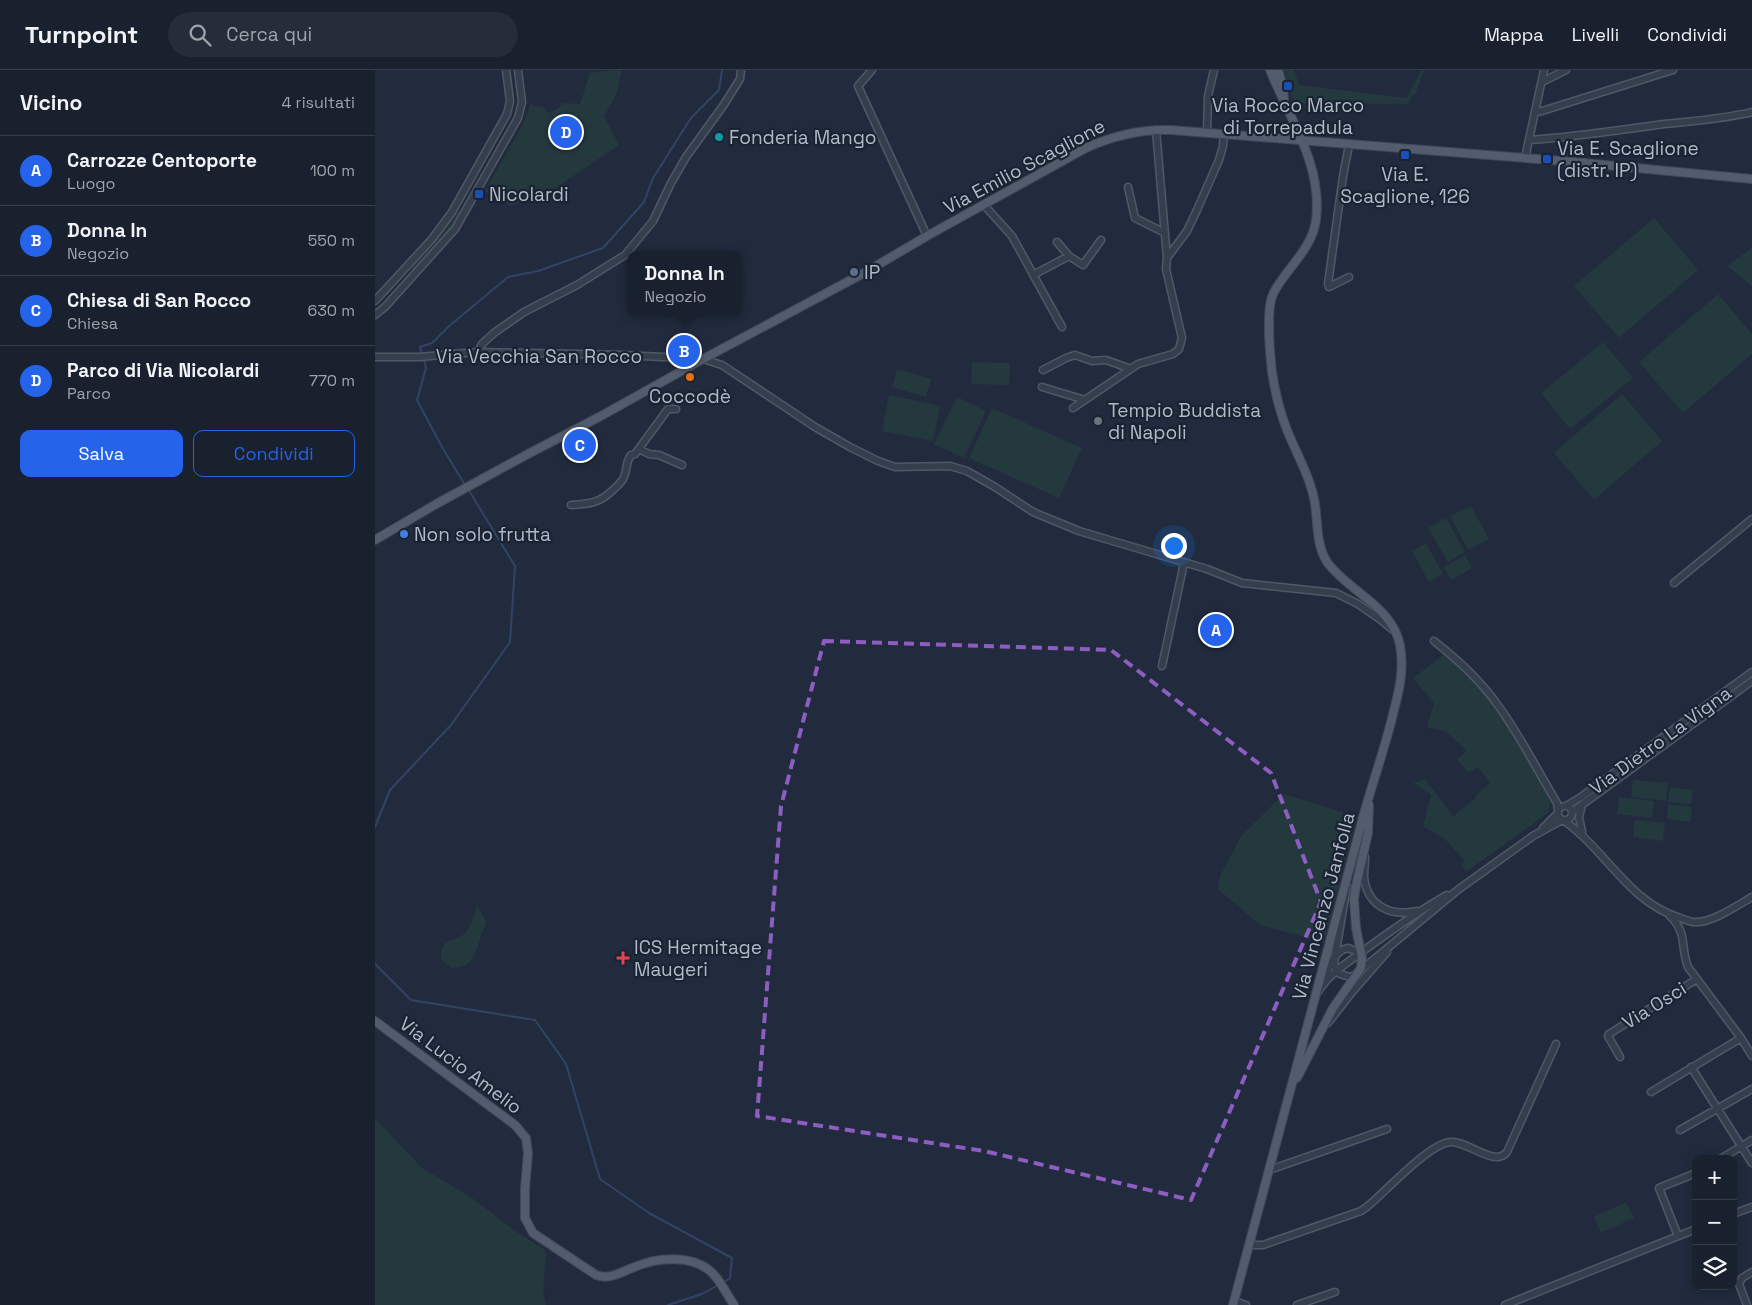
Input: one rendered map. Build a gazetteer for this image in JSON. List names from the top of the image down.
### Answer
{
  "streets": {
    "main road": ["Via Emilio Scaglione", "Via Vincenzo Janfolla", "Via Lucio Amelio"],
    "street": ["Via Vecchia San Rocco", "Via Dietro La Vigna", "Via Osci"]
  },
  "crossings": [
    ["Via Emilio Scaglione", "Via Vecchia San Rocco"]
  ],
  "places": {
    "transit": [
      "Via Rocco Marco di Torrepadula",
      "Via E. Scaglione, 126",
      "Via E. Scaglione (distr. IP)",
      "Nicolardi"
    ],
    "other": [
      "Fonderia Mango",
      "IP",
      "Coccodè",
      "Tempio Buddista di Napoli",
      "Non solo frutta"
    ],
    "health": ["ICS Hermitage Maugeri"]
  },
  "page": {
    "header": "Turnpoint",
    "search": "Cerca qui",
    "nav": ["Mappa", "Livelli", "Condividi"],
    "heading": ["Vicino", "4 risultati"],
    "pins": [
      "D",
      "B",
      "C",
      "A"
    ],
    "list": [
      {
        "mark": "A",
        "name": "Carrozze Centoporte",
        "note": "Luogo",
        "value": "100 m"
      },
      {
        "mark": "B",
        "name": "Donna In",
        "note": "Negozio",
        "value": "550 m"
      },
      {
        "mark": "C",
        "name": "Chiesa di San Rocco",
        "note": "Chiesa",
        "value": "630 m"
      },
      {
        "mark": "D",
        "name": "Parco di Via Nicolardi",
        "note": "Parco",
        "value": "770 m"
      }
    ],
    "popup": ["Donna In", "Negozio"],
    "buttons": ["Salva", "Condividi"],
    "map_buttons": ["+", "−"]
  }
}
